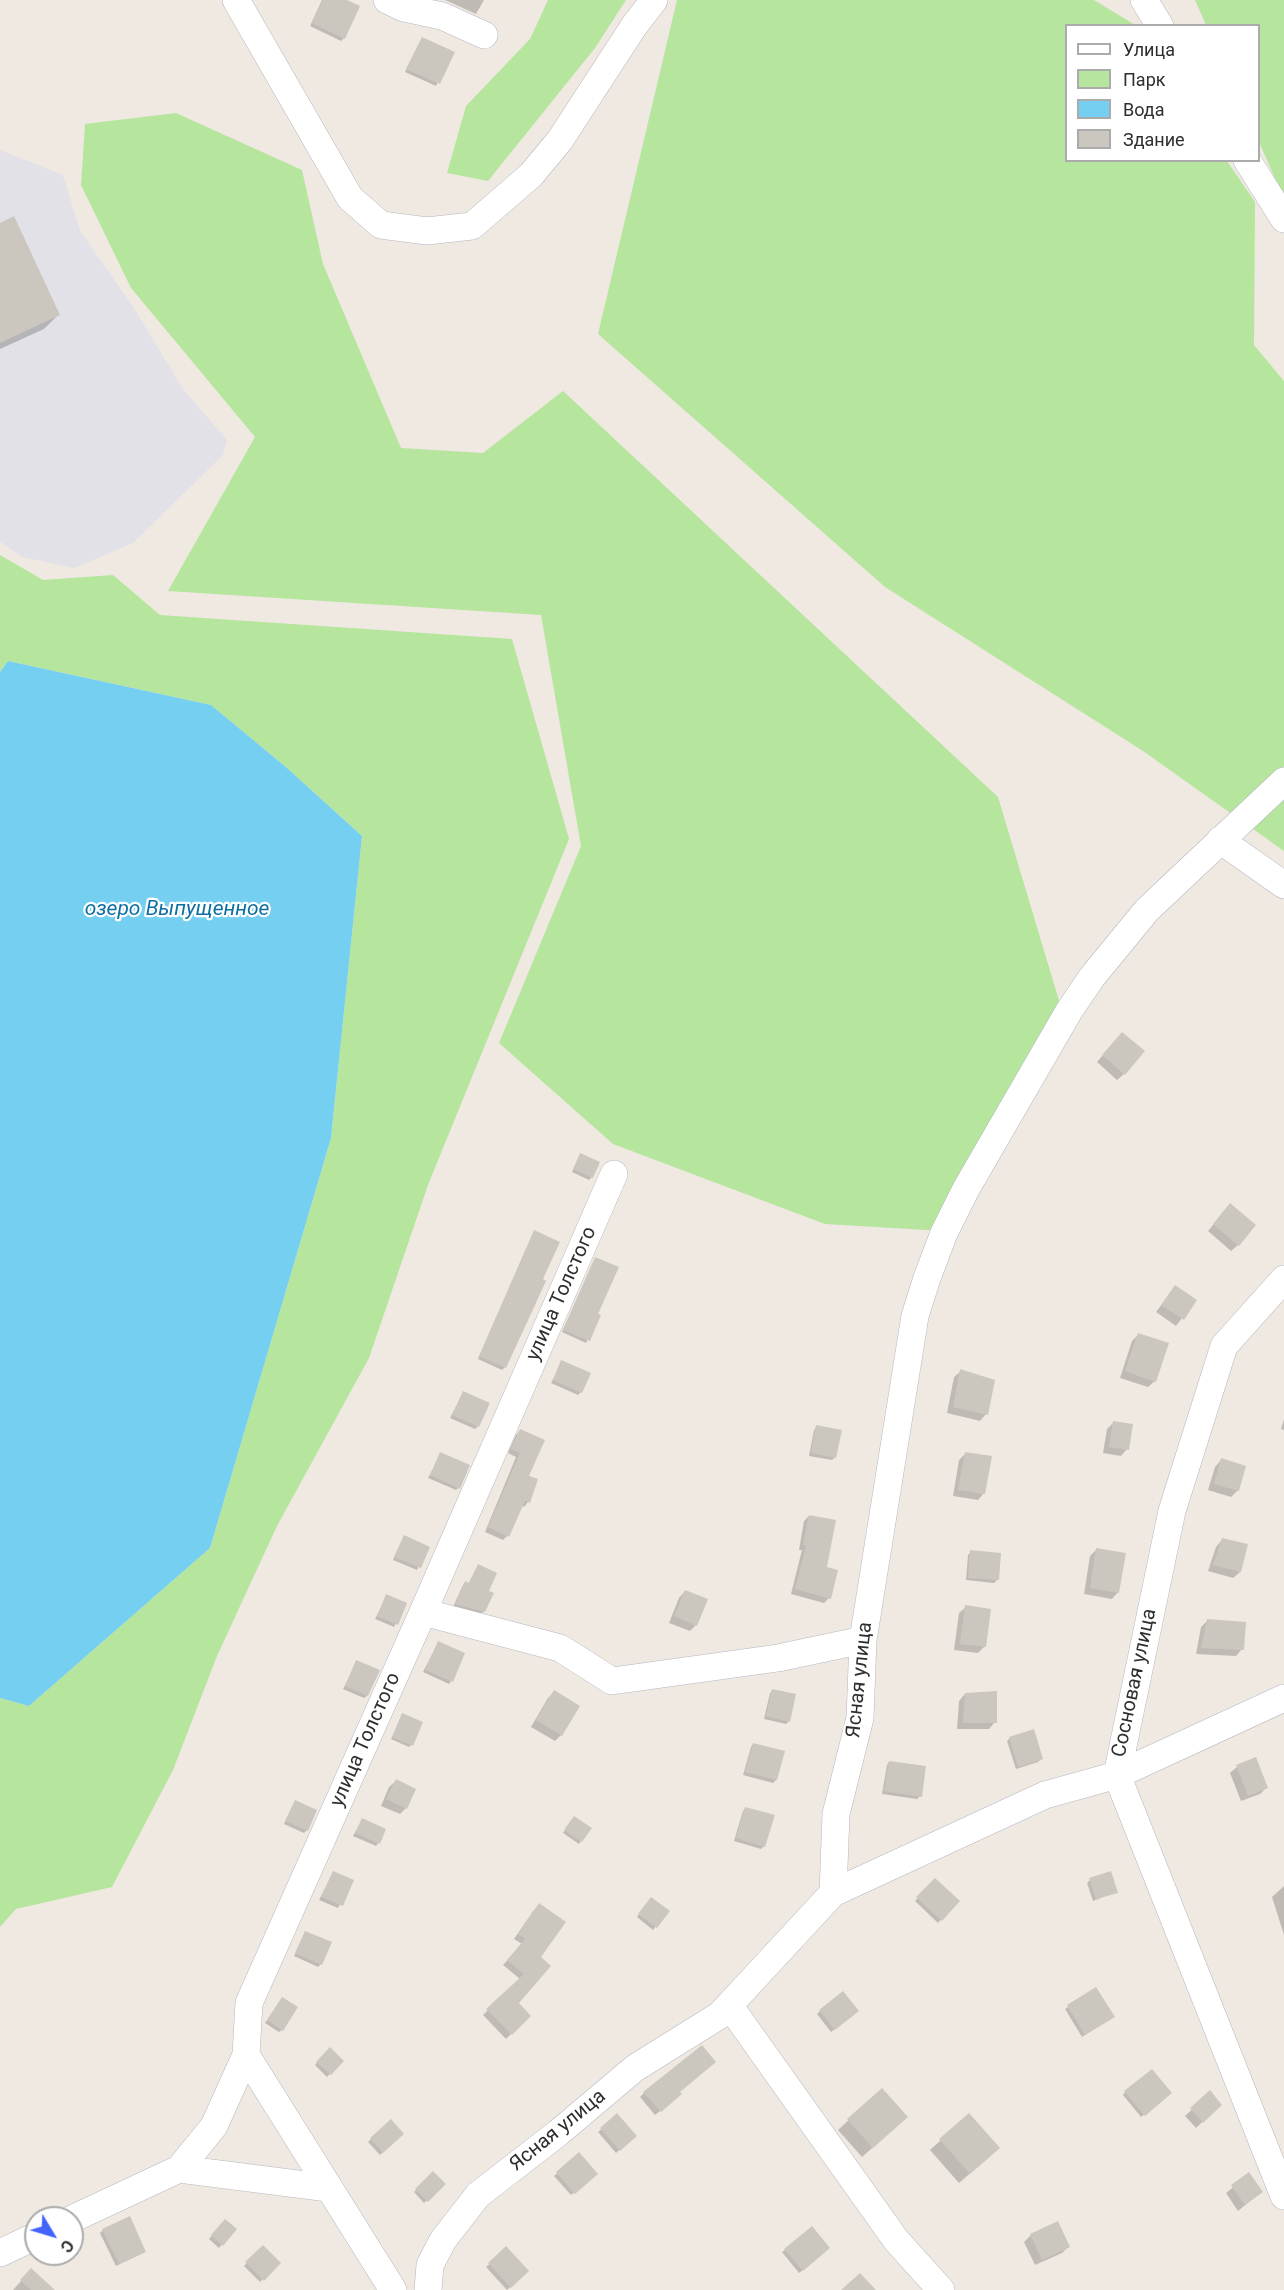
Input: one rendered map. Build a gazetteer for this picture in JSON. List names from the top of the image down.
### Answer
{
  "streets": {
    "street": ["улица Толстого", "Ясная улица", "Сосновая улица"]
  },
  "water": ["озеро Выпущенное"],
  "legend": [
    "Улица",
    "Парк",
    "Вода",
    "Здание"
  ],
  "north": "bottom right"
}
